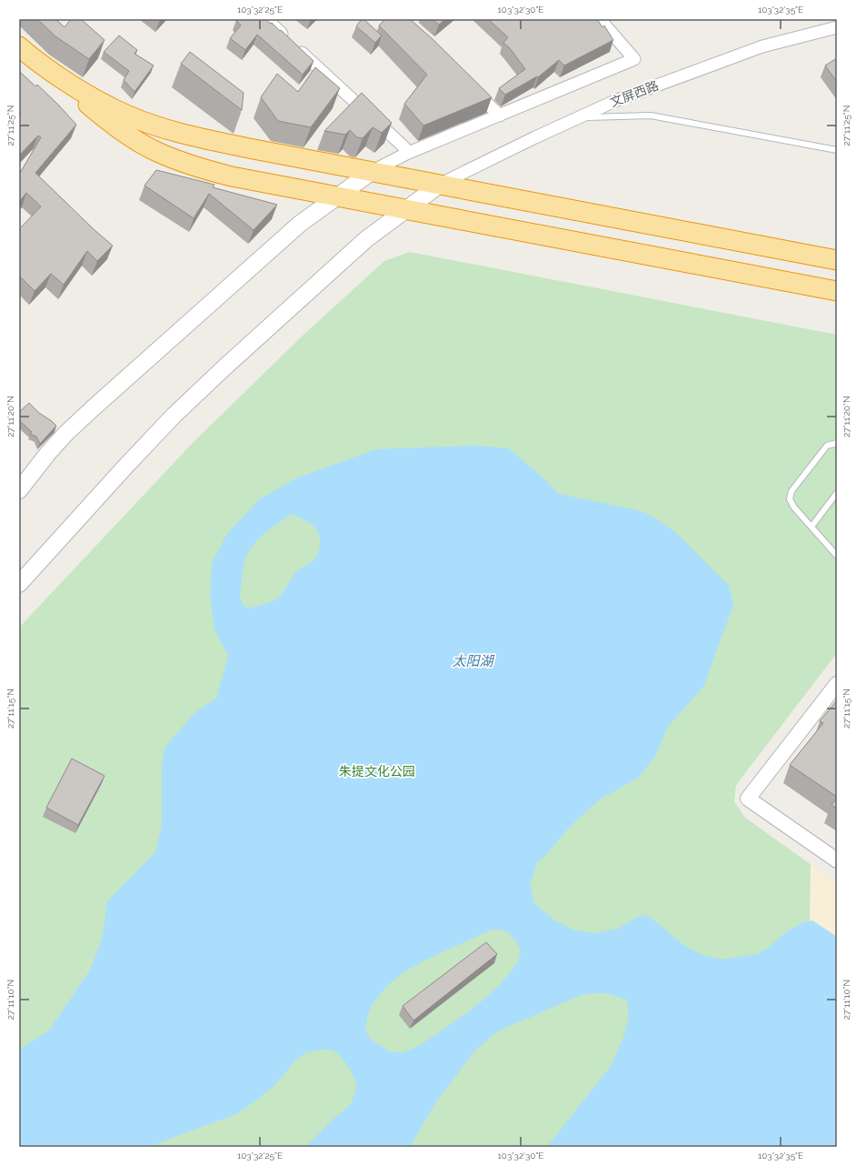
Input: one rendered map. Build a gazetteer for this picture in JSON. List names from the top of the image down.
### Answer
{
  "streets": {
    "street": ["文屏西路"]
  },
  "water": ["太阳湖"],
  "parks": ["朱提文化公园"],
  "coordinates": [
    "103°32'25\"E",
    "103°32'30\"E",
    "103°32'35\"E",
    "27°11'25\"N",
    "27°11'20\"N",
    "27°11'15\"N",
    "27°11'10\"N"
  ]
}
